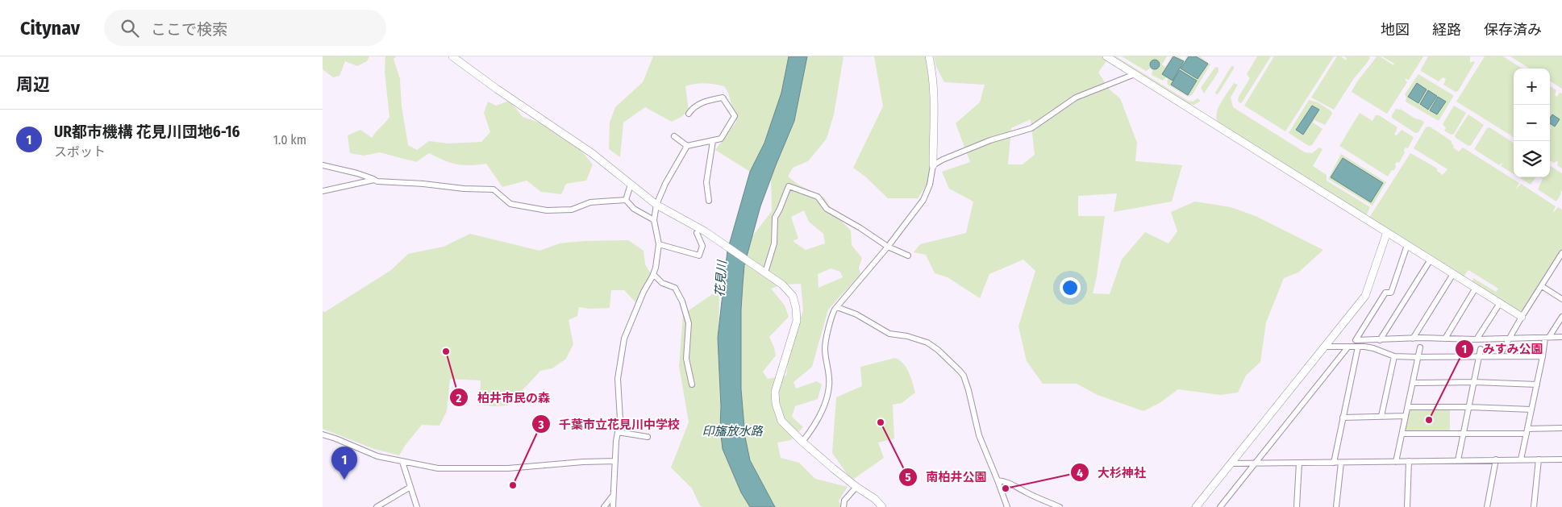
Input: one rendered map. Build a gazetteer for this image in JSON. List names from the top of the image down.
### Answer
{
  "water": ["花見川", "印旛放水路"],
  "places": [
    "柏井市民の森",
    "みすみ公園",
    "南柏井公園",
    "千葉市立花見川中学校",
    "大杉神社"
  ],
  "page": {
    "header": "Citynav",
    "search": "ここで検索",
    "nav": ["地図", "経路", "保存済み"],
    "heading": "周辺",
    "map_buttons": ["+", "−"],
    "list": [
      {
        "mark": "1",
        "name": "UR都市機構 花見川団地6-16",
        "note": "スポット",
        "value": "1.0 km"
      }
    ],
    "pins": "1"
  }
}
